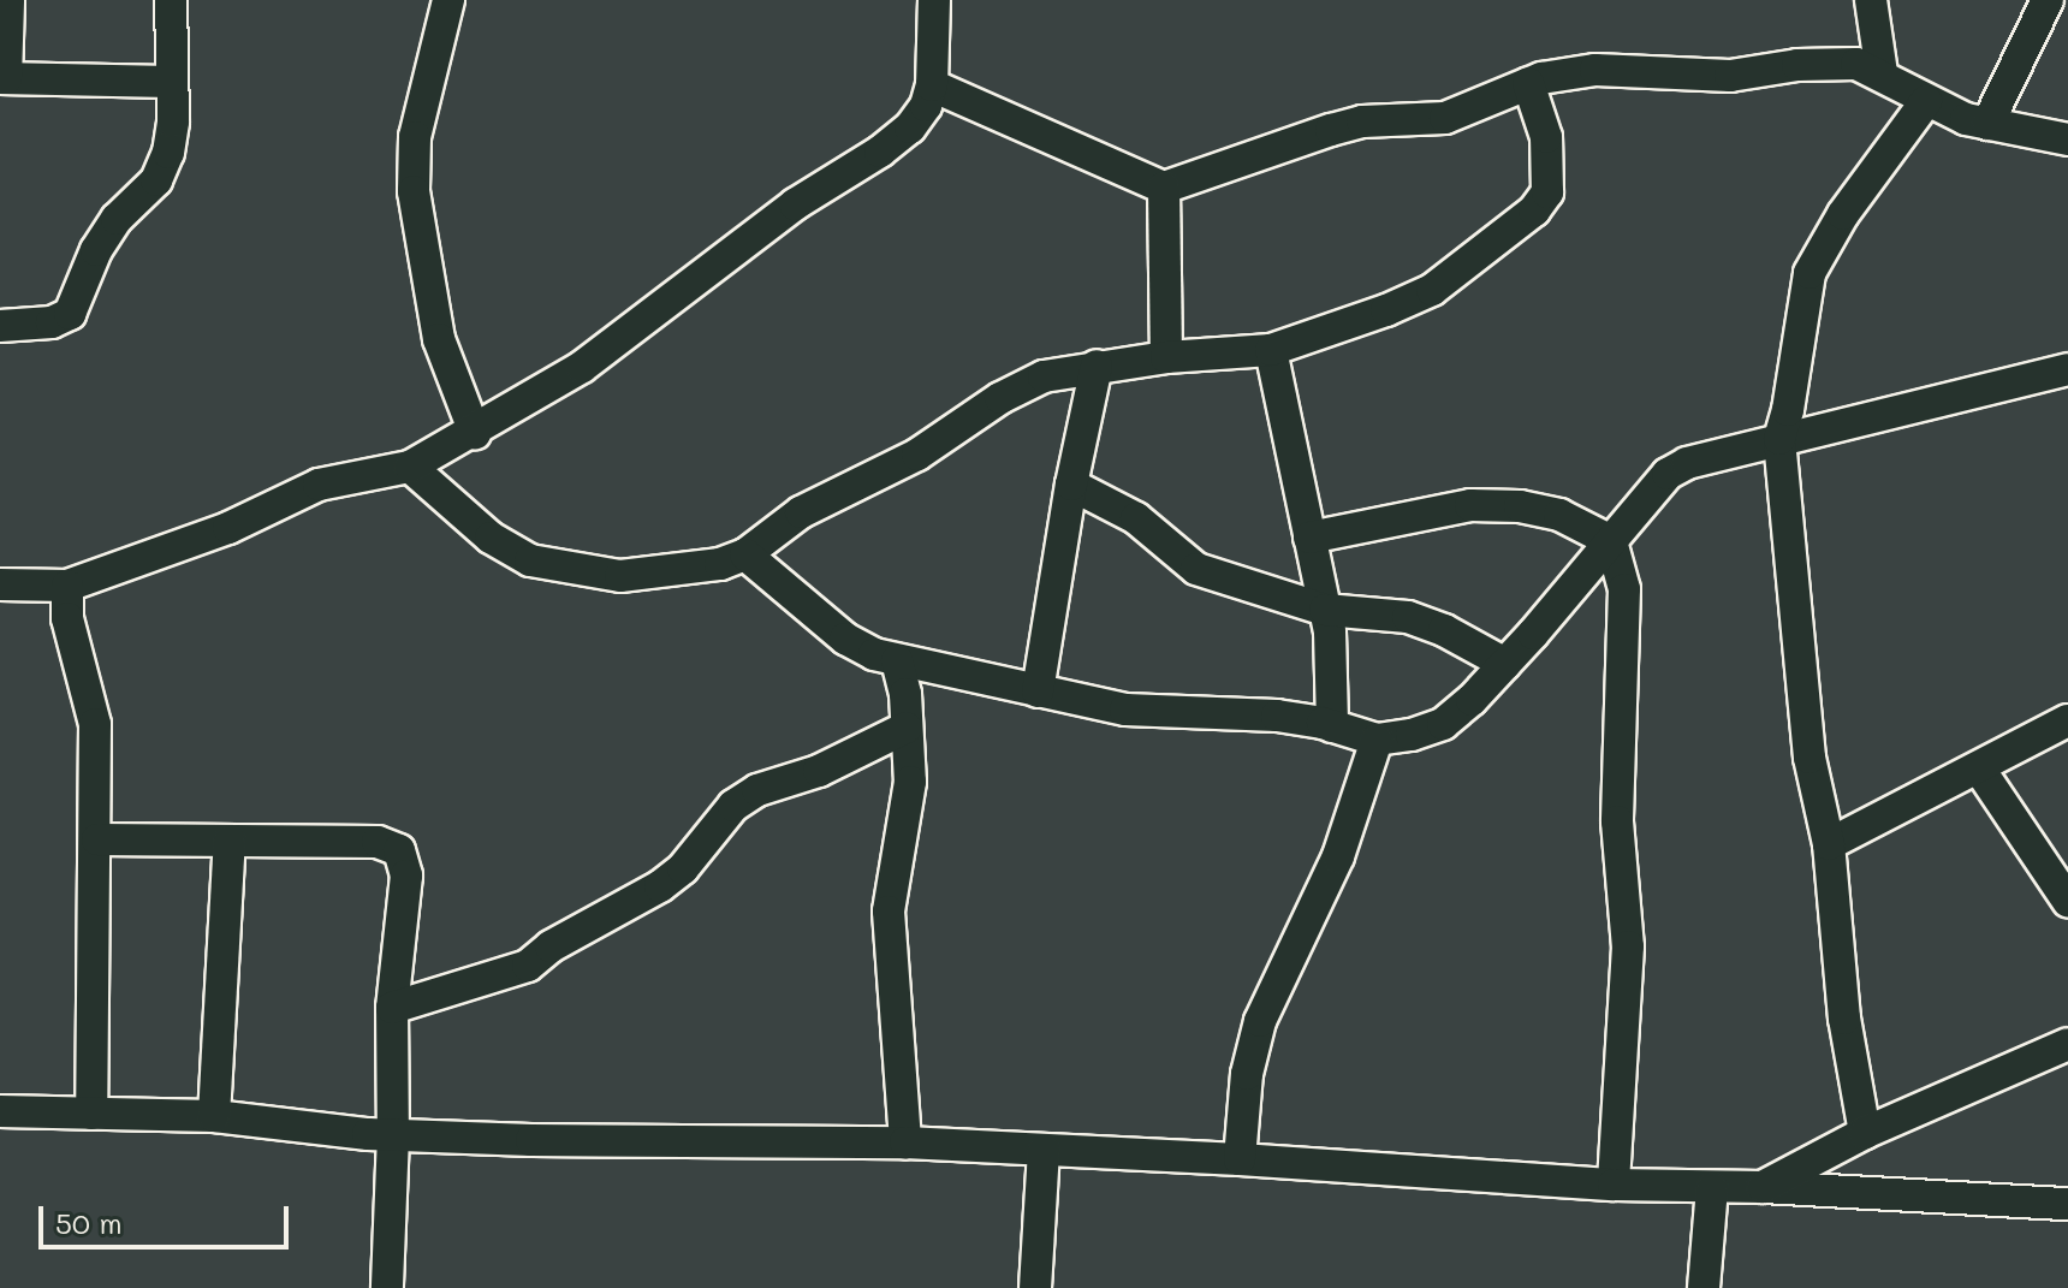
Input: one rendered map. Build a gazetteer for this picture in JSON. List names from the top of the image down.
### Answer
{
  "scale_bar": "50 m"
}
